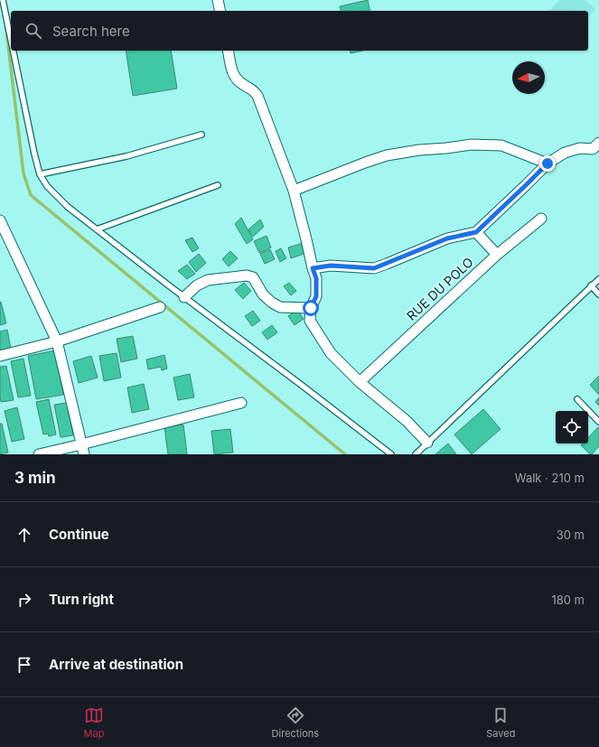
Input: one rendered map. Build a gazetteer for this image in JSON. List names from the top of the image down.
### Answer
{
  "streets": {
    "street": ["RUE DU POLO"]
  },
  "north": "left",
  "page": {
    "search": "Search here",
    "heading": ["3 min", "Walk · 210 m"],
    "list": [
      ["Continue", "30 m"],
      ["Turn right", "180 m"],
      "Arrive at destination"
    ],
    "nav": ["Map", "Directions", "Saved"]
  }
}
